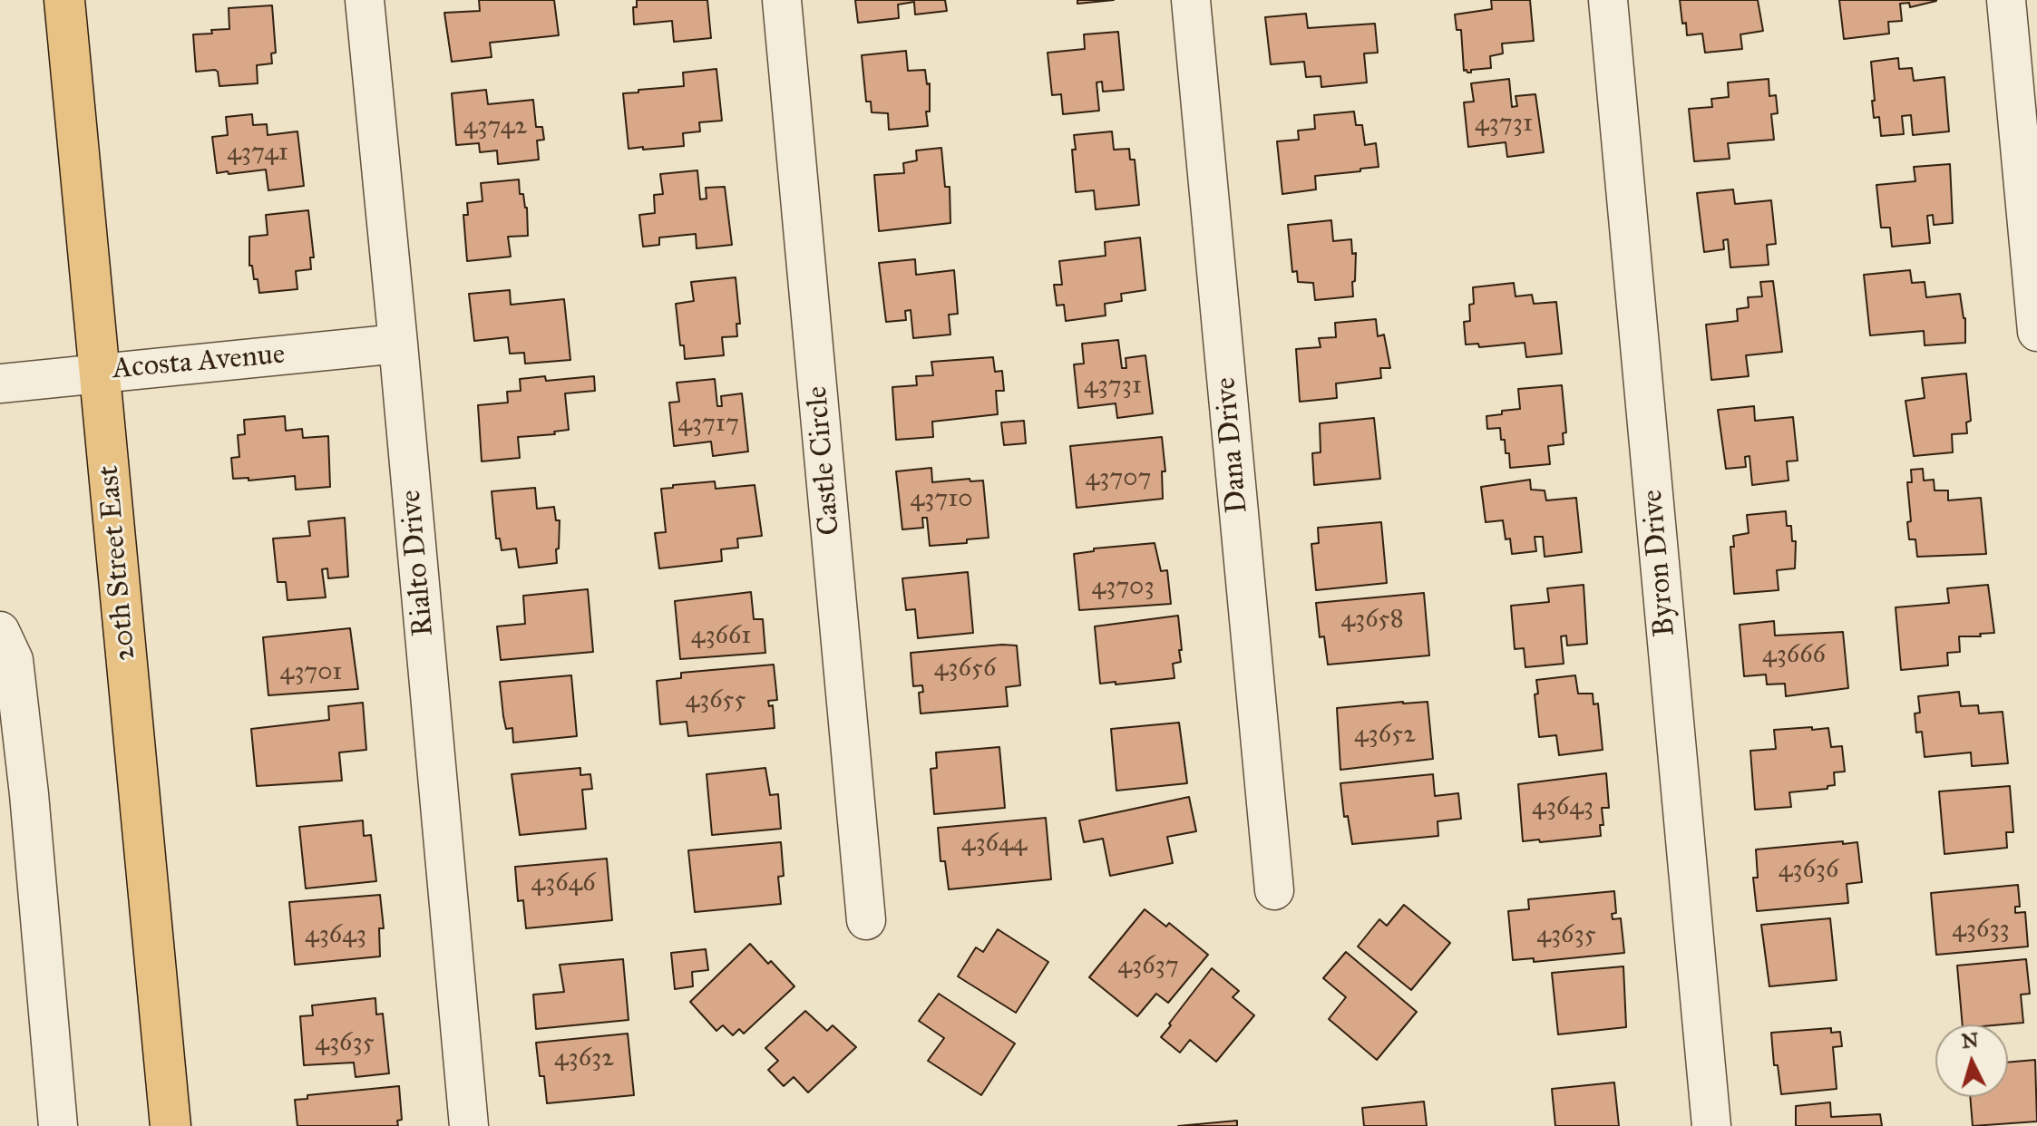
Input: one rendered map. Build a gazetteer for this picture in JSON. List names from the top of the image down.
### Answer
{
  "streets": {
    "main road": ["20th Street East"],
    "street": [
      "Acosta Avenue",
      "Dana Drive",
      "Castle Circle",
      "Rialto Drive",
      "Byron Drive"
    ]
  },
  "crossings": [
    ["Acosta Avenue", "20th Street East"],
    ["Acosta Avenue", "Rialto Drive"]
  ],
  "house_numbers": [
    "43731",
    "43742",
    "43741",
    "43731",
    "43717",
    "43707",
    "43710",
    "43703",
    "43658",
    "43661",
    "43666",
    "43656",
    "43701",
    "43655",
    "43652",
    "43643",
    "43644",
    "43636",
    "43646",
    "43633",
    "43643",
    "43635",
    "43637",
    "43635",
    "43632"
  ],
  "north": "top"
}
